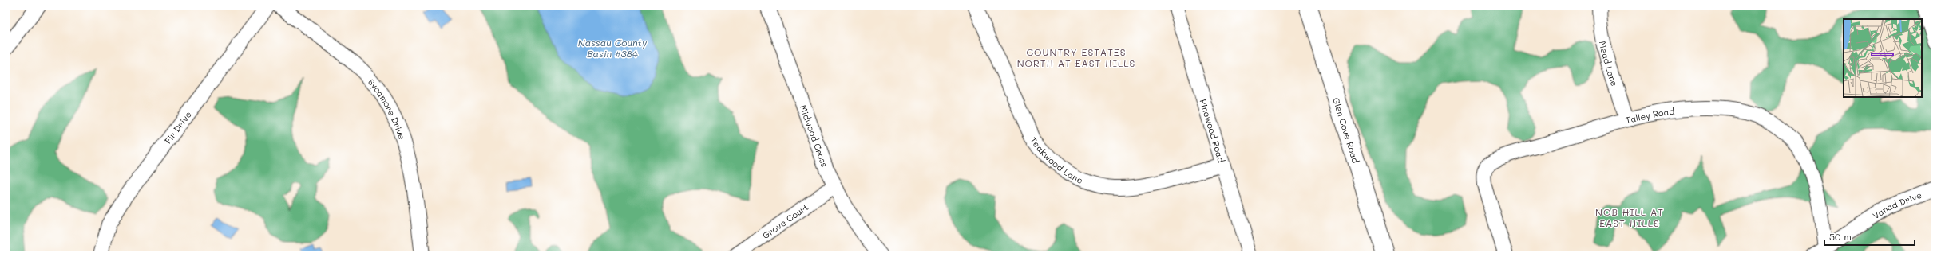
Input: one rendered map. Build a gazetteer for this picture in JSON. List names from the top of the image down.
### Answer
{
  "streets": {
    "main road": ["Glen Cove Road"],
    "street": [
      "Mead Lane",
      "Sycamore Drive",
      "Talley Road",
      "Fir Drive",
      "Pinewood Road",
      "Midwood Cross",
      "Teakwood Lane",
      "Vanad Drive",
      "Grove Court"
    ]
  },
  "crossings": [
    ["Mead Lane", "Talley Road"],
    ["Talley Road", "Vanad Drive"],
    ["Pinewood Road", "Teakwood Lane"],
    ["Midwood Cross", "Grove Court"]
  ],
  "districts": ["COUNTRY ESTATES NORTH AT EAST HILLS", "NOB HILL AT EAST HILLS"],
  "water": ["Nassau County Basin #384"],
  "scale_bar": "50 m"
}
